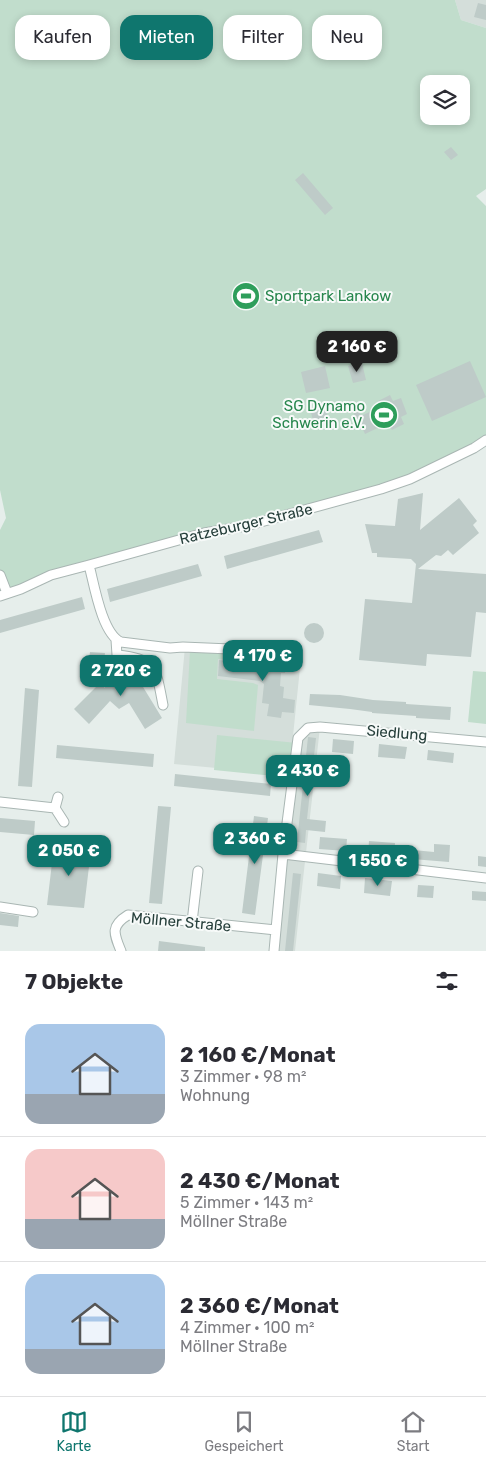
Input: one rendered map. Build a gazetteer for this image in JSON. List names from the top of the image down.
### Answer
{
  "streets": {
    "street": ["Ratzeburger Straße", "Siedlung", "Möllner Straße"]
  },
  "places": {
    "sports": ["Sportpark Lankow", "SG Dynamo Schwerin e.V."]
  },
  "page": {
    "chip": [
      "Kaufen",
      "Mieten",
      "Filter",
      "Neu"
    ],
    "price": [
      "2 160 €",
      "4 170 €",
      "2 720 €",
      "2 430 €",
      "2 360 €",
      "2 050 €",
      "1 550 €"
    ],
    "heading": "7 Objekte",
    "list": [
      {
        "name": "2 160 €/Monat",
        "note": "3 Zimmer · 98 m² · Wohnung"
      },
      {
        "name": "2 430 €/Monat",
        "note": "5 Zimmer · 143 m² · Möllner Straße"
      },
      {
        "name": "2 360 €/Monat",
        "note": "4 Zimmer · 100 m² · Möllner Straße"
      }
    ],
    "tabs": ["Karte", "Gespeichert", "Start"]
  }
}
